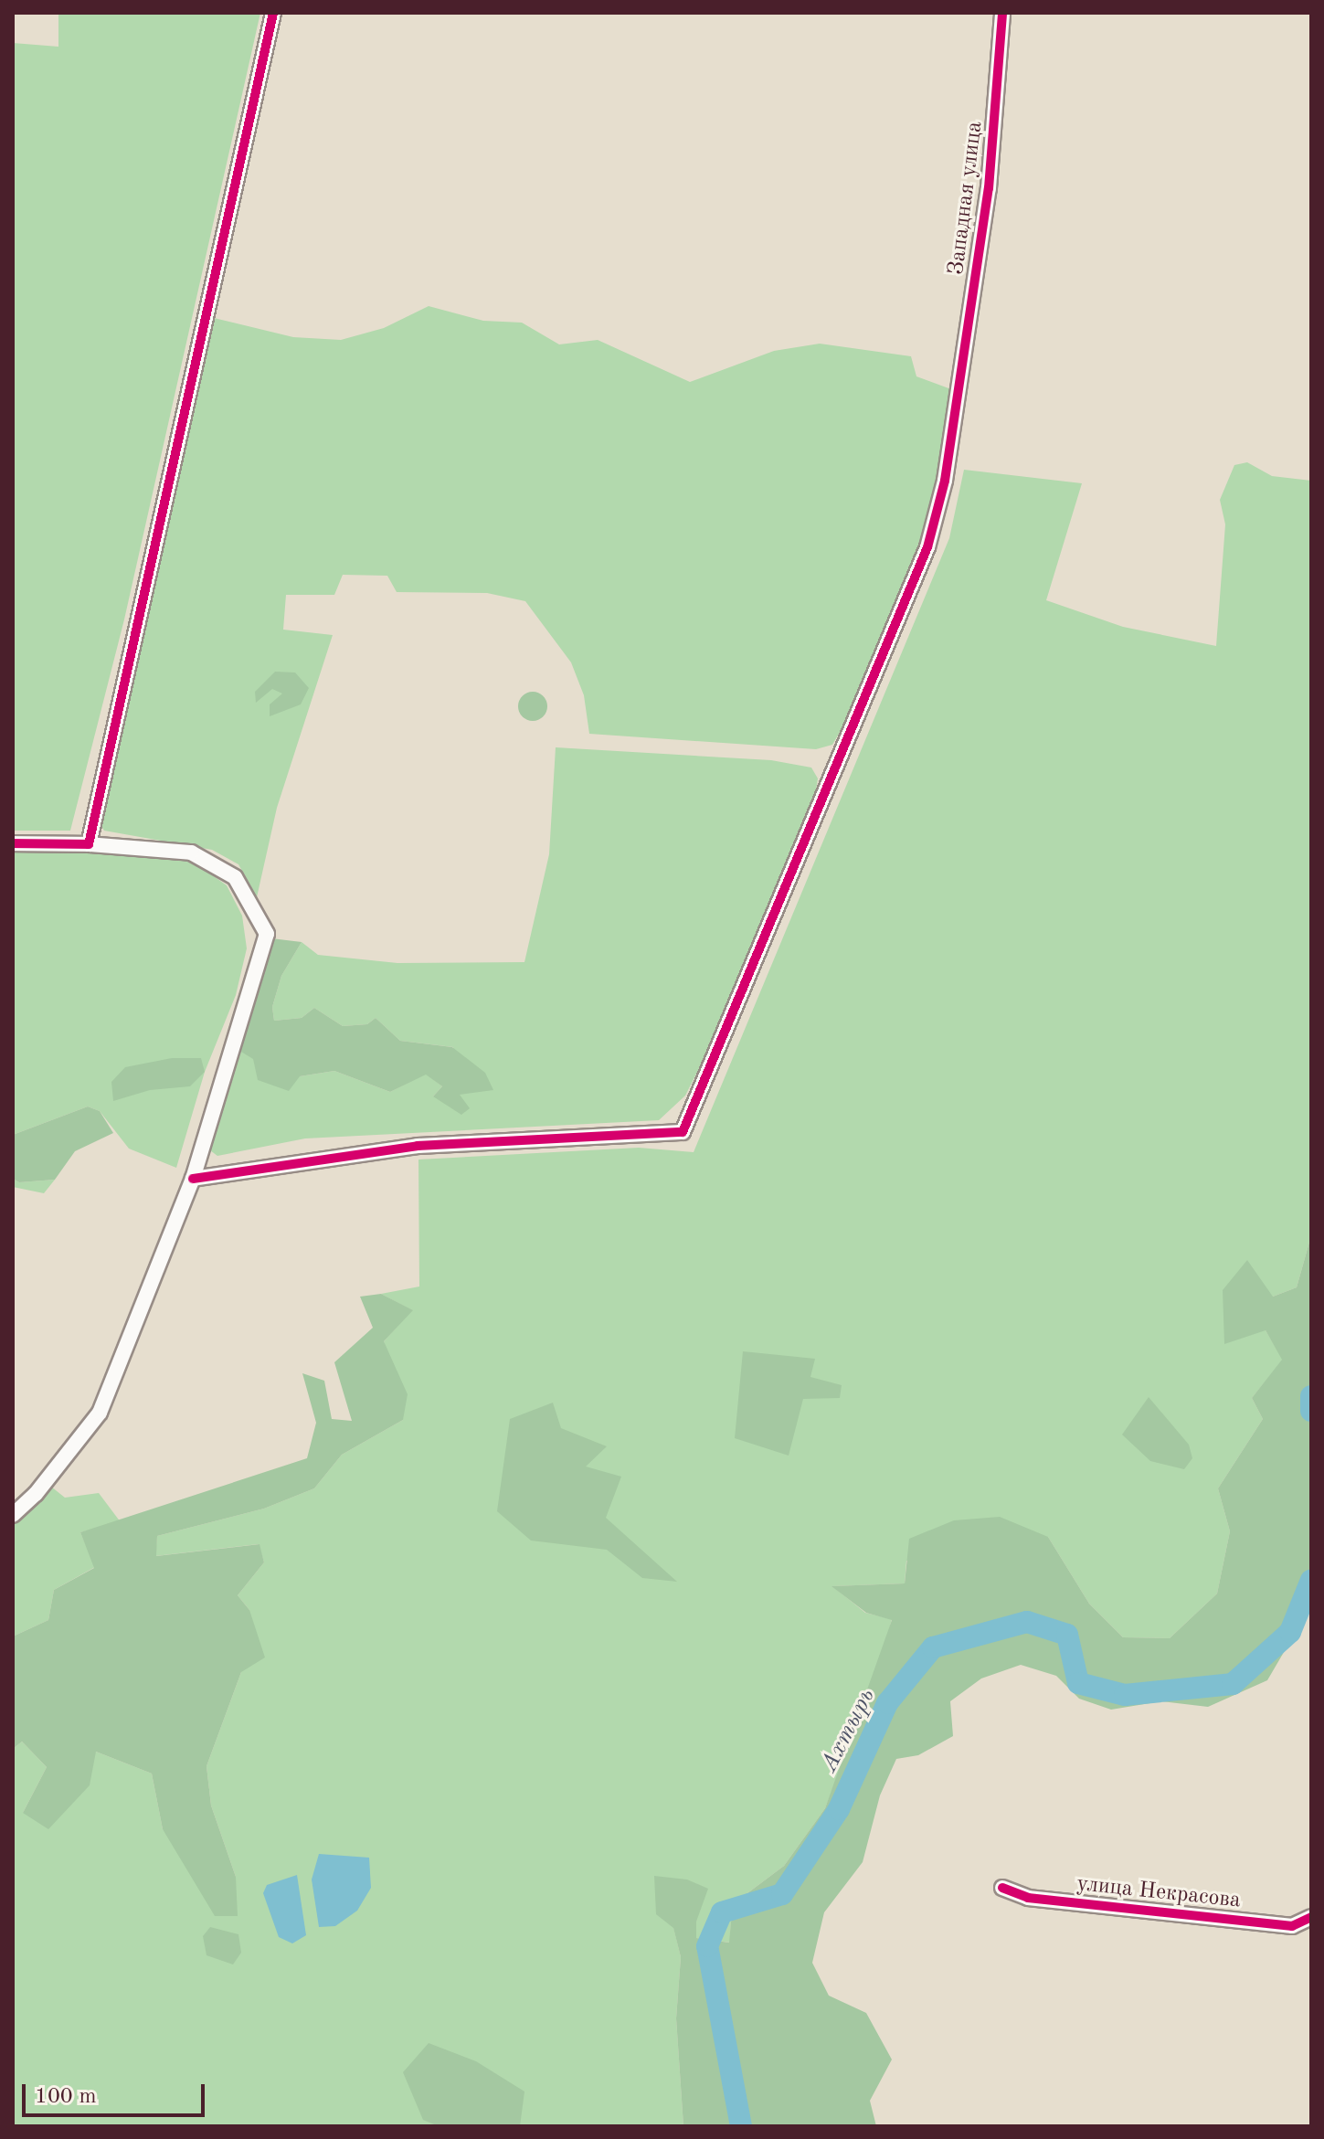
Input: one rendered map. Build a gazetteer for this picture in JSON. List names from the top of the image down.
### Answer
{
  "streets": {
    "street": ["Западная улица", "улица Некрасова"]
  },
  "water": ["Ахтырь"],
  "scale_bar": "100 m"
}
